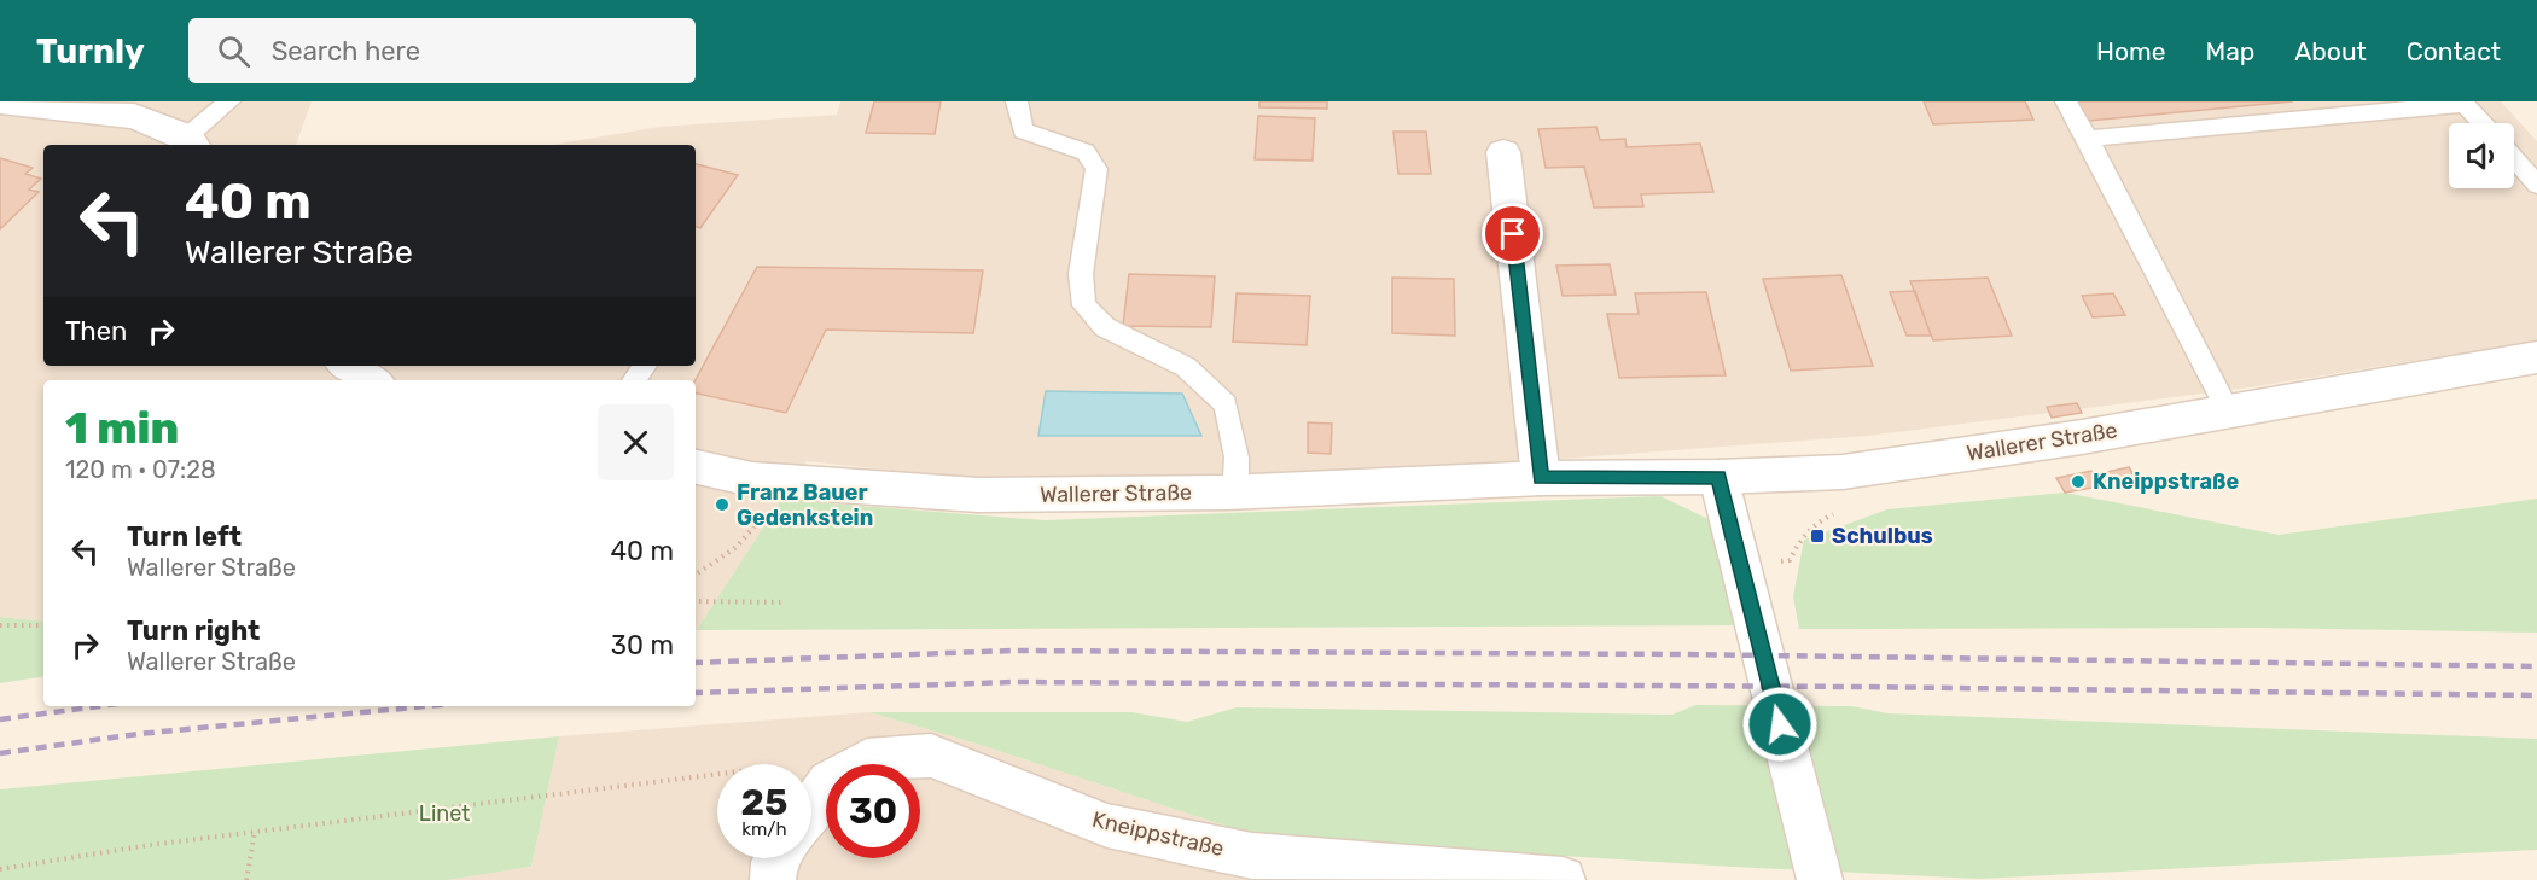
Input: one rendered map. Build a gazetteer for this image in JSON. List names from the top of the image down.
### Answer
{
  "streets": {
    "street": ["Wallerer Straße", "Kneippstraße"]
  },
  "parks": ["Linet"],
  "places": {
    "other": ["Kneippstraße", "Franz Bauer Gedenkstein"],
    "transit": ["Schulbus"]
  },
  "page": {
    "header": "Turnly",
    "search": "Search here",
    "nav": [
      "Home",
      "Map",
      "About",
      "Contact"
    ],
    "turn": ["40 m", "Wallerer Straße"],
    "then": "Then",
    "heading": ["1 min", "120 m · 07:28"],
    "list": [
      {
        "name": "Turn left",
        "note": "Wallerer Straße",
        "value": "40 m"
      },
      {
        "name": "Turn right",
        "note": "Wallerer Straße",
        "value": "30 m"
      }
    ],
    "speed": "25 km/h",
    "limit": "30"
  }
}
